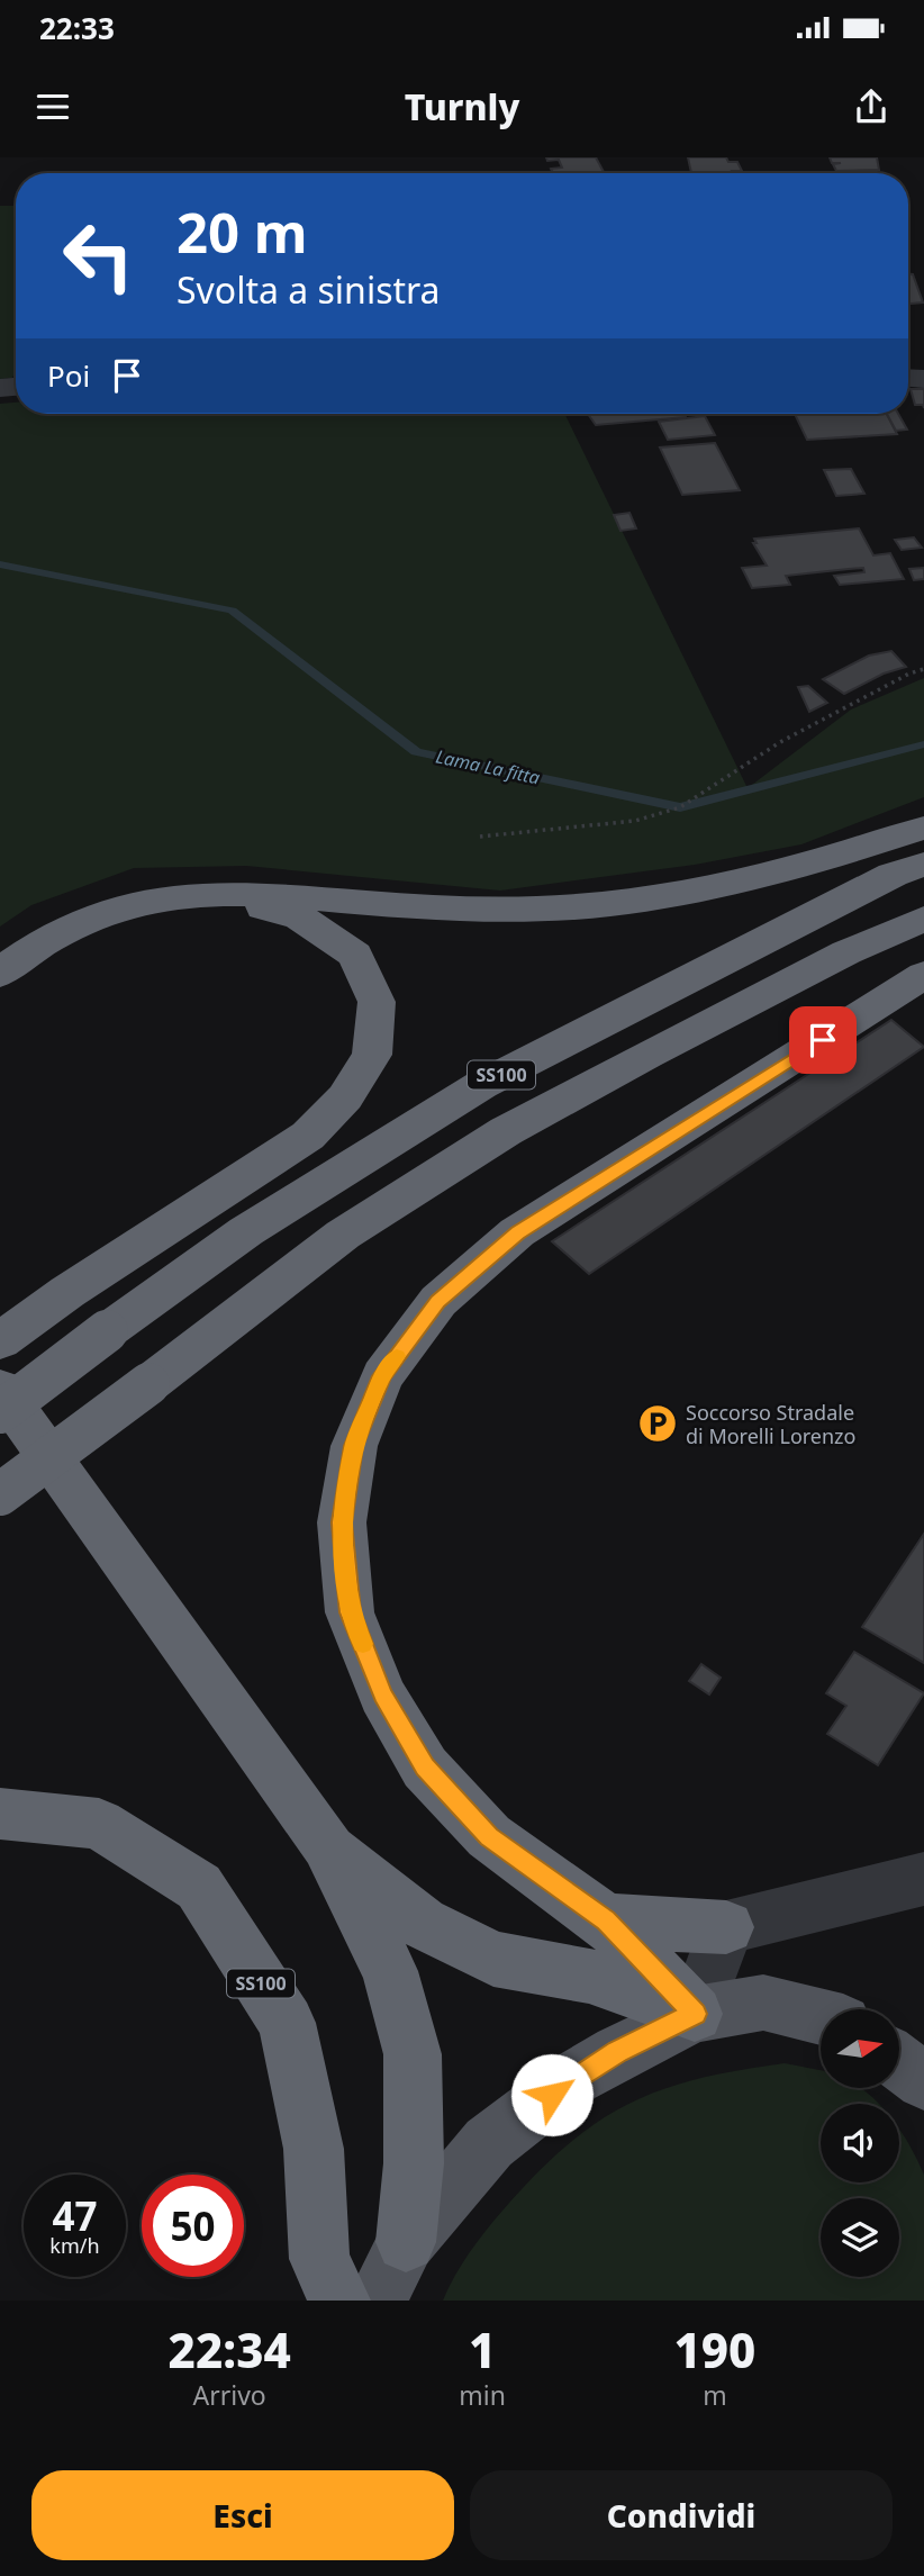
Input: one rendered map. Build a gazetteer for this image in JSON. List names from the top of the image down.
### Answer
{
  "streets": {
    "highway": ["SS100"]
  },
  "water": ["Lama La fitta"],
  "places": {
    "parking": ["Soccorso Stradale di Morelli Lorenzo"]
  },
  "north": "right",
  "page": {
    "status": "22:33",
    "header": "Turnly",
    "turn": ["20 m", "Svolta a sinistra"],
    "then": "Poi",
    "speed": "47 km/h",
    "limit": "50",
    "eta": [
      "22:34",
      "Arrivo",
      "1",
      "min",
      "190",
      "m"
    ],
    "buttons": ["Esci", "Condividi"]
  }
}
